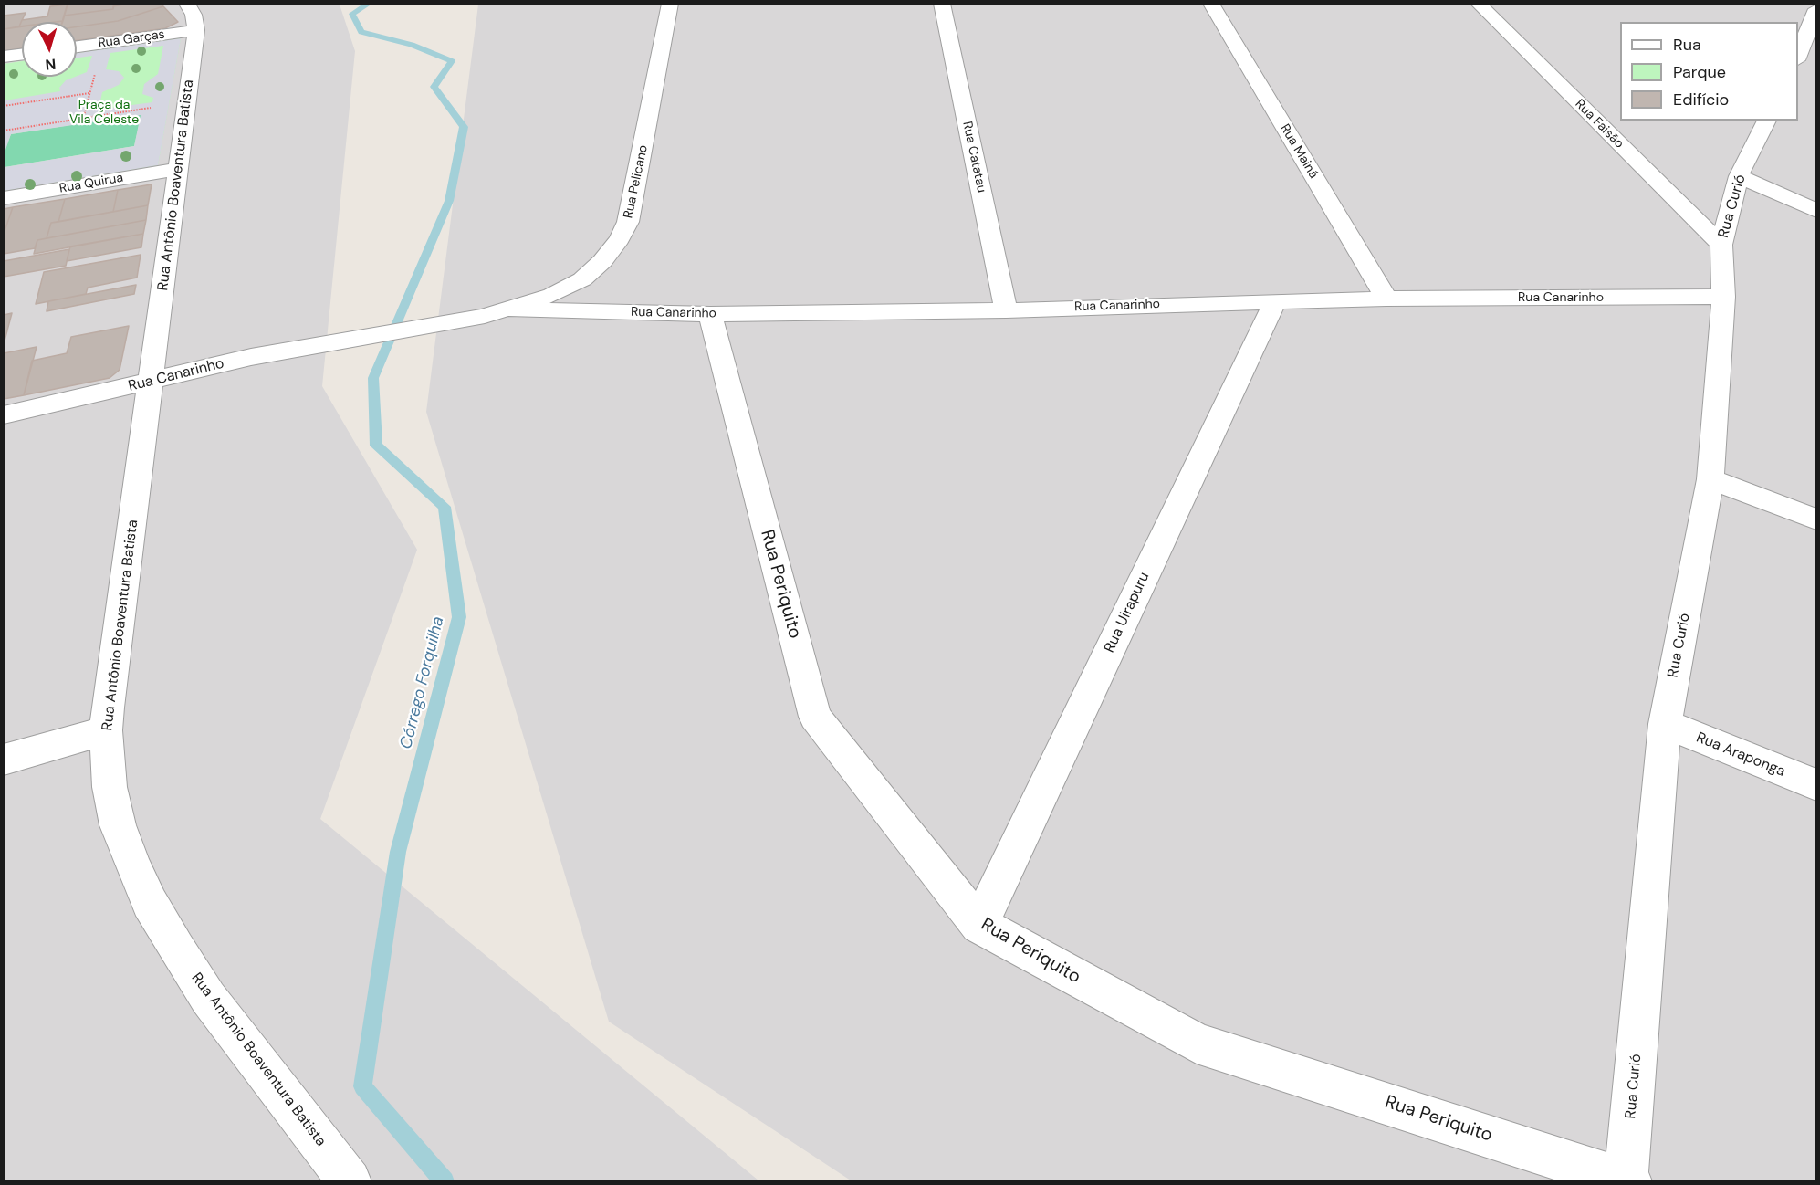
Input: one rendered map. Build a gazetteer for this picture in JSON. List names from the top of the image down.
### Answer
{
  "streets": {
    "street": [
      "Rua Garças",
      "Rua Faisão",
      "Rua Mainá",
      "Rua Catatau",
      "Rua Pelicano",
      "Rua Quirua",
      "Rua Antônio Boaventura Batista",
      "Rua Curió",
      "Rua Canarinho",
      "Rua Periquito",
      "Rua Uirapuru",
      "Rua Araponga"
    ]
  },
  "crossings": [
    ["Rua Garças", "Rua Antônio Boaventura Batista"],
    ["Rua Faisão", "Rua Curió"],
    ["Rua Mainá", "Rua Canarinho"],
    ["Rua Catatau", "Rua Canarinho"],
    ["Rua Pelicano", "Rua Canarinho"],
    ["Rua Quirua", "Rua Antônio Boaventura Batista"],
    ["Rua Antônio Boaventura Batista", "Rua Canarinho"],
    ["Rua Curió", "Rua Canarinho"],
    ["Rua Curió", "Rua Periquito"],
    ["Rua Curió", "Rua Araponga"],
    ["Rua Canarinho", "Rua Periquito"],
    ["Rua Canarinho", "Rua Uirapuru"],
    ["Rua Periquito", "Rua Uirapuru"]
  ],
  "water": ["Córrego Forquilha"],
  "parks": ["Praça da Vila Celeste"],
  "legend": ["Rua", "Parque", "Edifício"],
  "north": "bottom"
}
